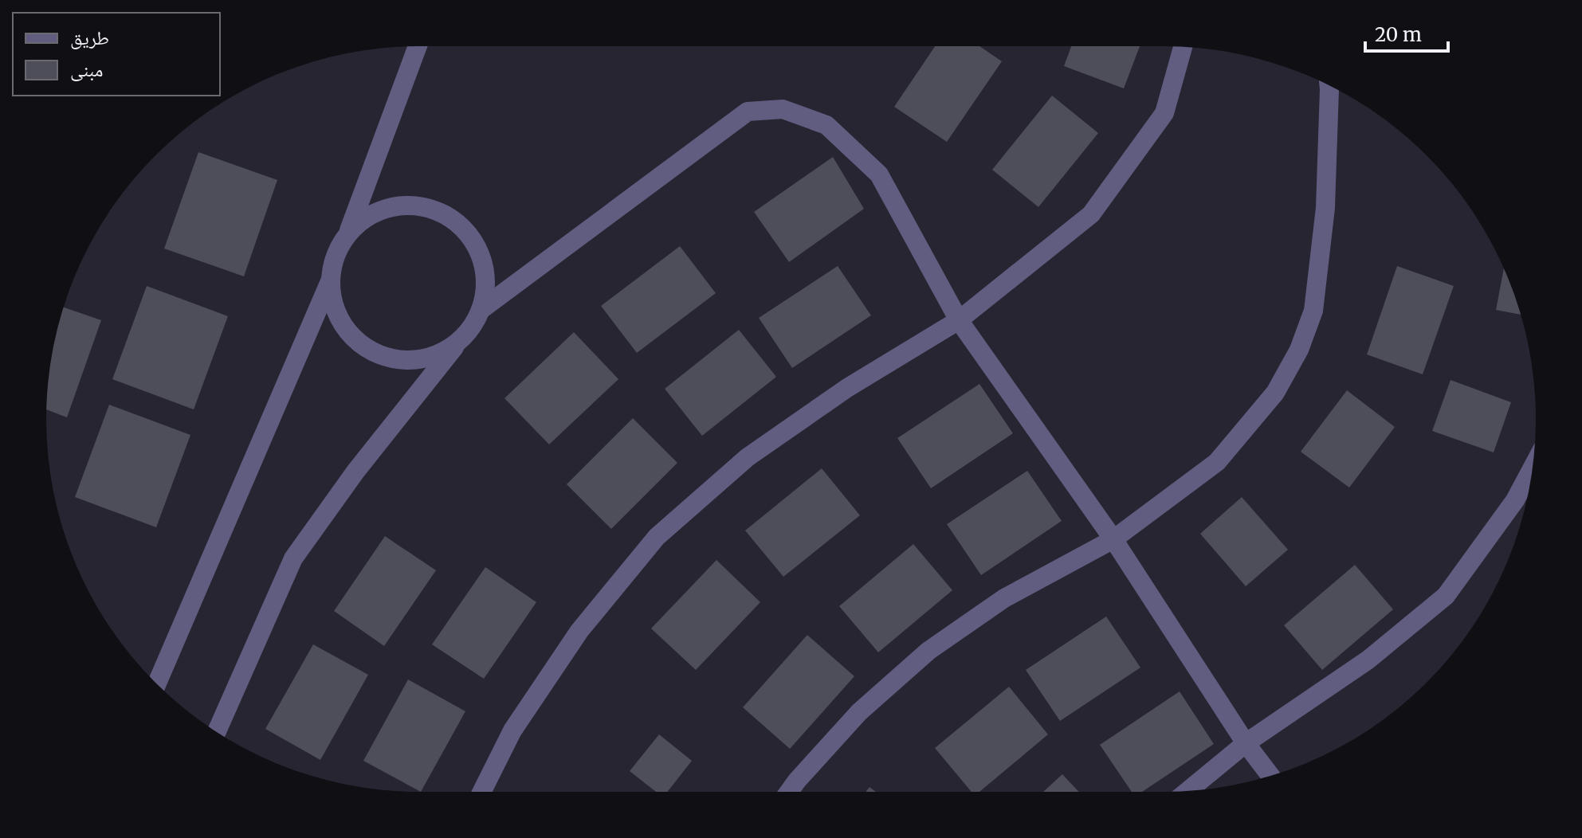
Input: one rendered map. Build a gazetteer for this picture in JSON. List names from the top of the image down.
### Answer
{
  "legend": ["طريق", "مبنى"],
  "scale_bar": "20 m"
}
